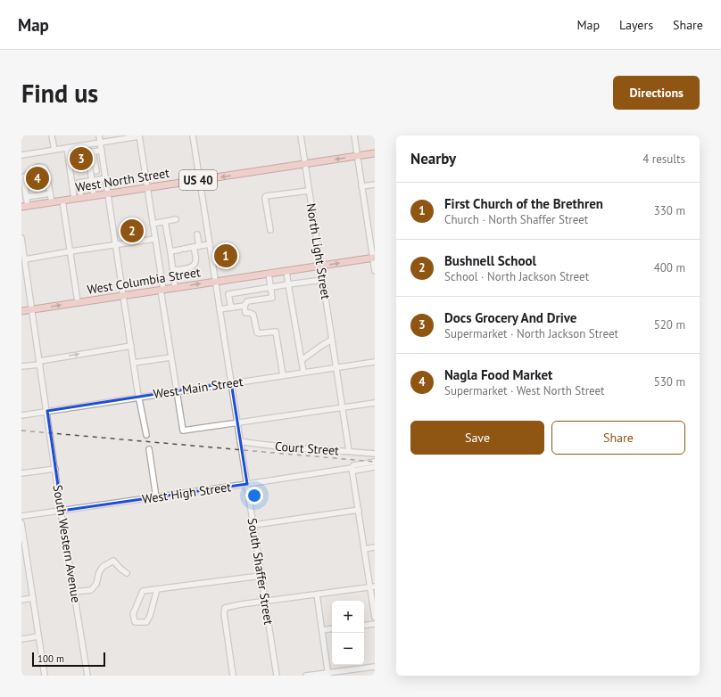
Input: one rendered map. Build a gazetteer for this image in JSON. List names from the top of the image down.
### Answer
{
  "streets": {
    "main road": ["West North Street", "US 40", "West Columbia Street"],
    "street": [
      "North Light Street",
      "West Main Street",
      "Court Street",
      "West High Street",
      "South Western Avenue",
      "South Shaffer Street"
    ]
  },
  "crossings": [
    ["West North Street", "North Light Street"],
    ["West North Street", "South Shaffer Street"],
    ["North Light Street", "West Columbia Street"],
    ["North Light Street", "West Main Street"],
    ["North Light Street", "Court Street"],
    ["West Columbia Street", "South Western Avenue"],
    ["West Columbia Street", "South Shaffer Street"],
    ["West Main Street", "South Western Avenue"],
    ["West Main Street", "South Shaffer Street"],
    ["Court Street", "South Shaffer Street"],
    ["West High Street", "South Western Avenue"],
    ["West High Street", "South Shaffer Street"]
  ],
  "one_way": ["West North Street", "West Columbia Street"],
  "scale_bar": "100 m",
  "page": {
    "header": "Map",
    "nav": ["Map", "Layers", "Share"],
    "buttons": [
      "Directions",
      ["Save", "Share"]
    ],
    "title": "Find us",
    "heading": ["Nearby", "4 results"],
    "pins": [
      "3",
      "4",
      "2",
      "1"
    ],
    "list": [
      {
        "mark": "1",
        "name": "First Church of the Brethren",
        "note": "Church · North Shaffer Street",
        "value": "330 m"
      },
      {
        "mark": "2",
        "name": "Bushnell School",
        "note": "School · North Jackson Street",
        "value": "400 m"
      },
      {
        "mark": "3",
        "name": "Docs Grocery And Drive",
        "note": "Supermarket · North Jackson Street",
        "value": "520 m"
      },
      {
        "mark": "4",
        "name": "Nagla Food Market",
        "note": "Supermarket · West North Street",
        "value": "530 m"
      }
    ],
    "map_buttons": ["+", "−"],
    "scale": "100 m"
  }
}
